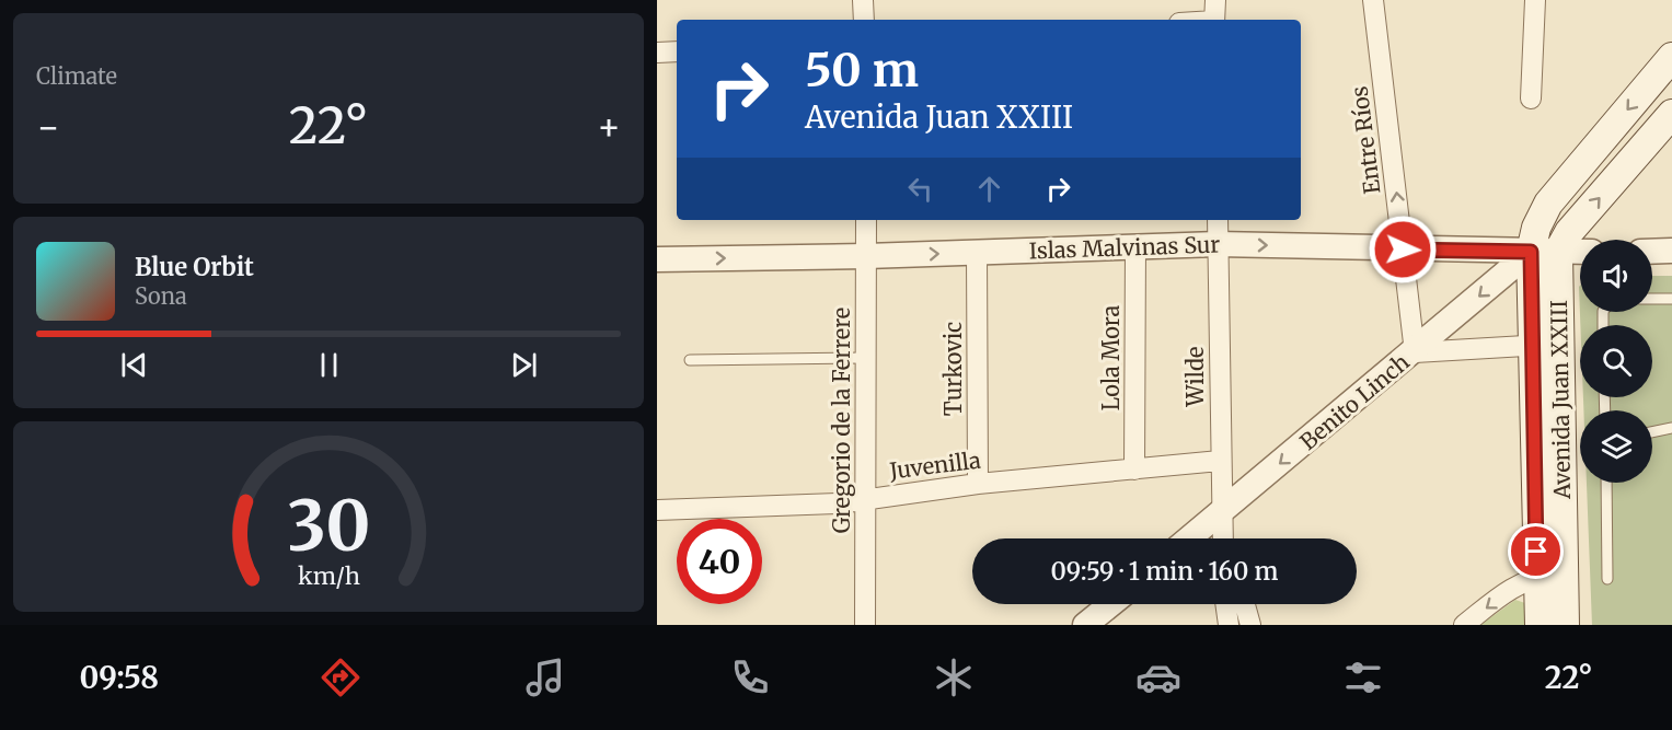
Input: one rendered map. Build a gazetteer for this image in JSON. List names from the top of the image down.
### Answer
{
  "streets": {
    "main road": ["Avenida Juan XXIII"],
    "street": [
      "Entre Ríos",
      "Islas Malvinas Sur",
      "Lola Mora",
      "Turkovic",
      "Wilde",
      "Benito Linch",
      "Gregorio de la Ferrere",
      "Juvenilla"
    ]
  },
  "crossings": [
    ["Entre Ríos", "Islas Malvinas Sur"],
    ["Entre Ríos", "Benito Linch"],
    ["Islas Malvinas Sur", "Lola Mora"],
    ["Islas Malvinas Sur", "Turkovic"],
    ["Islas Malvinas Sur", "Wilde"],
    ["Islas Malvinas Sur", "Avenida Juan XXIII"],
    ["Islas Malvinas Sur", "Benito Linch"],
    ["Islas Malvinas Sur", "Gregorio de la Ferrere"],
    ["Lola Mora", "Juvenilla"],
    ["Turkovic", "Juvenilla"],
    ["Wilde", "Benito Linch"],
    ["Wilde", "Juvenilla"],
    ["Avenida Juan XXIII", "Benito Linch"],
    ["Gregorio de la Ferrere", "Juvenilla"]
  ],
  "one_way": ["Islas Malvinas Sur", "Benito Linch"],
  "page": {
    "tile": "Climate",
    "turn": ["50 m", "Avenida Juan XXIII"],
    "heat": ["−", "22°", "+"],
    "song": ["Blue Orbit", "Sona"],
    "limit": "40",
    "trip": "09:59 · 1 min · 160 m",
    "tabs": ["09:58", "22°"],
    "gauge": ["30", "km/h"]
  }
}
